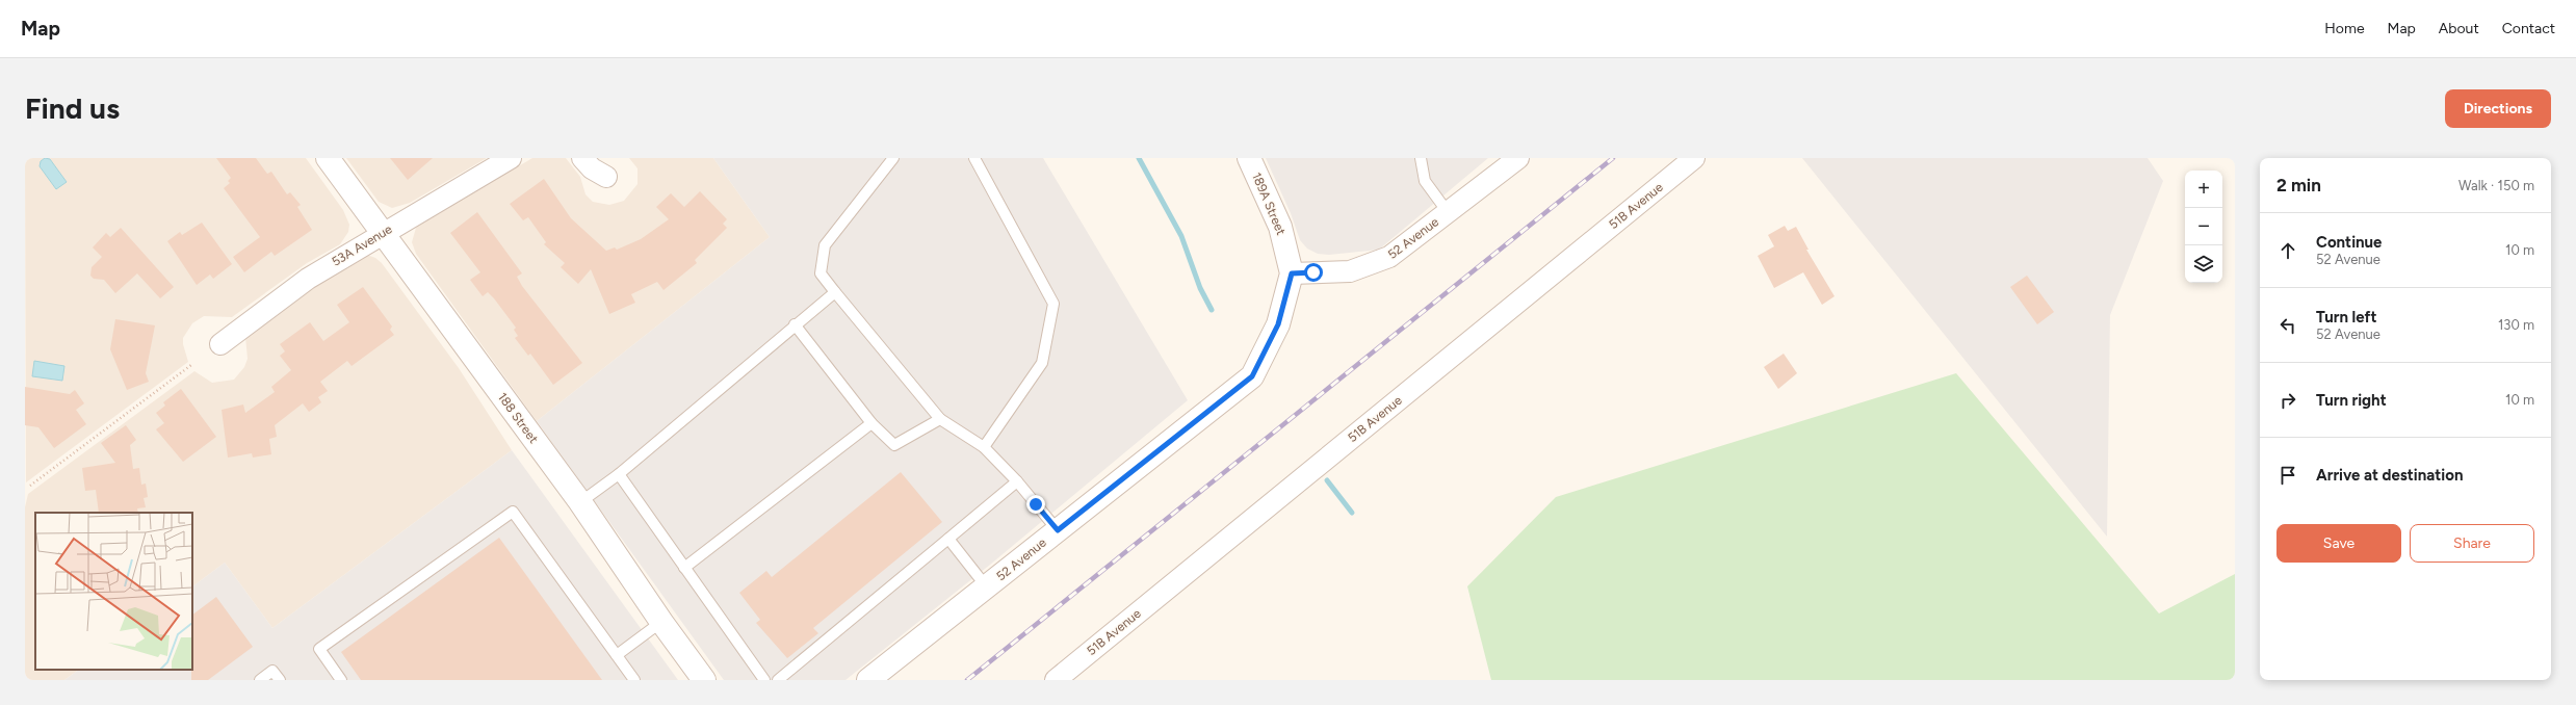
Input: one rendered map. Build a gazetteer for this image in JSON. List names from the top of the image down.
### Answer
{
  "streets": {
    "street": [
      "189A Street",
      "51B Avenue",
      "52 Avenue",
      "53A Avenue",
      "188 Street"
    ]
  },
  "crossings": [
    ["189A Street", "52 Avenue"],
    ["53A Avenue", "188 Street"]
  ],
  "page": {
    "header": "Map",
    "nav": [
      "Home",
      "Map",
      "About",
      "Contact"
    ],
    "buttons": [
      "Directions",
      ["Save", "Share"]
    ],
    "title": "Find us",
    "heading": ["2 min", "Walk · 150 m"],
    "map_buttons": ["+", "−"],
    "list": [
      ["Continue", "52 Avenue", "10 m"],
      ["Turn left", "52 Avenue", "130 m"],
      ["Turn right", "10 m"],
      "Arrive at destination"
    ]
  }
}
